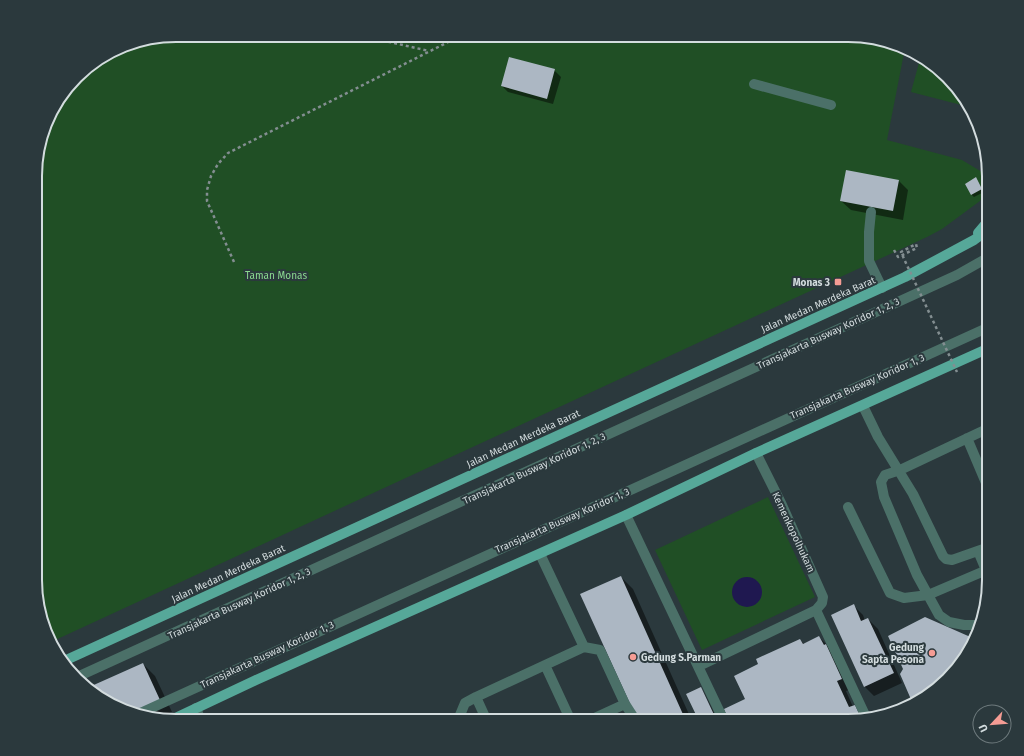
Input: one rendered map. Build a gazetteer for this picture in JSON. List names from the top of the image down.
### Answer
{
  "streets": {
    "main road": ["Jalan Medan Merdeka Barat"],
    "street": ["Transjakarta Busway Koridor 1, 2, 3", "Transjakarta Busway Koridor 1, 3", "Kemenkopolhukam"]
  },
  "parks": ["Taman Monas"],
  "places": {
    "transit": ["Monas 3"],
    "other": ["Gedung Sapta Pesona", "Gedung S.Parman"]
  },
  "north": "bottom left"
}
